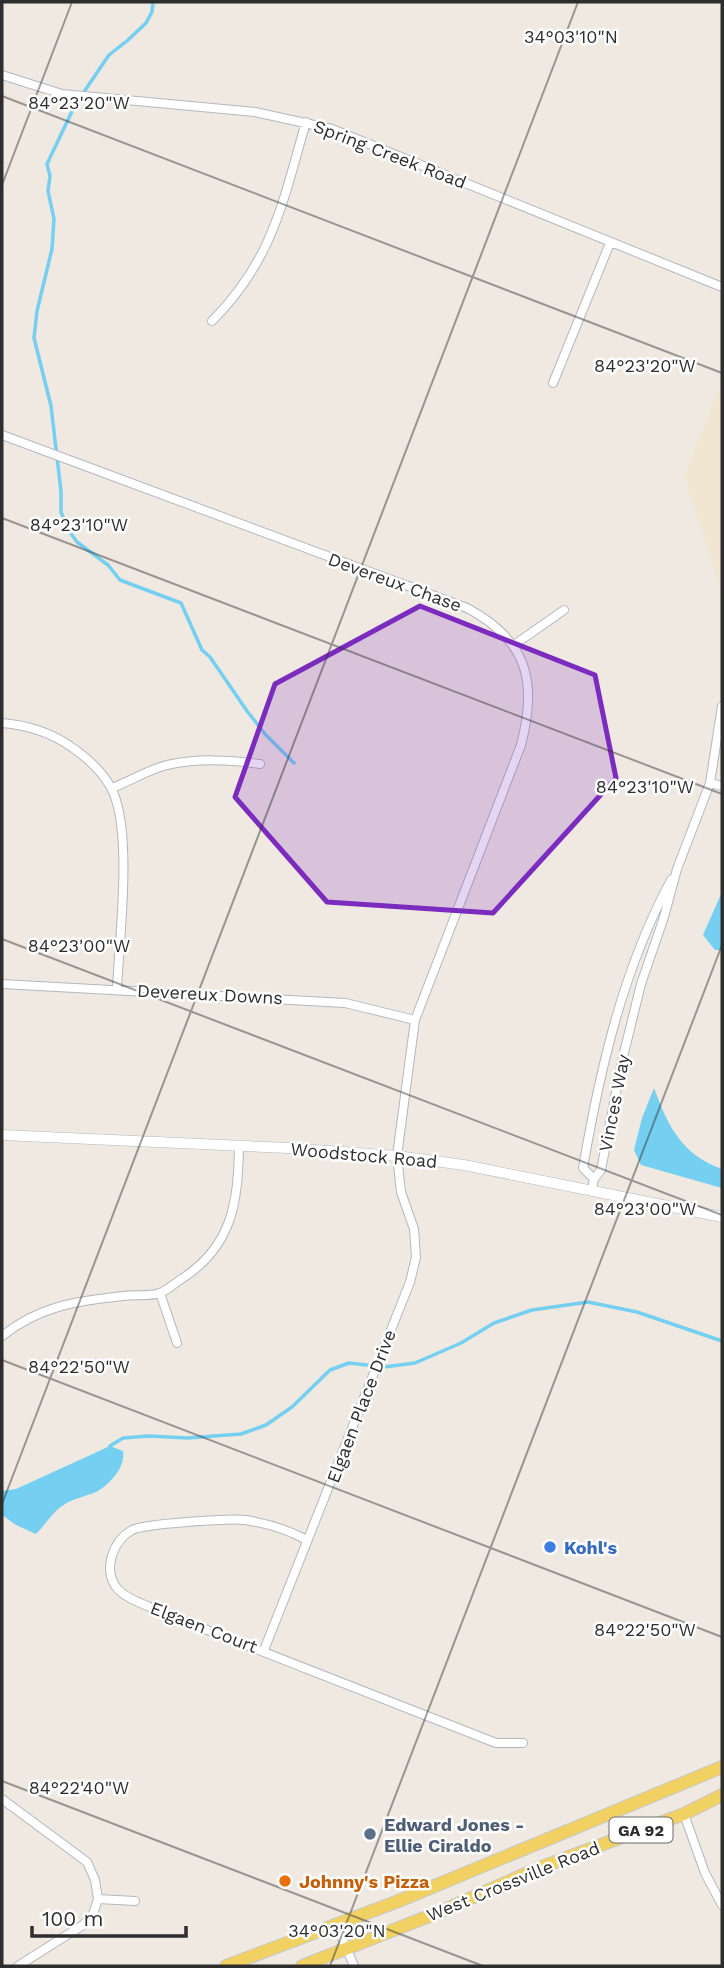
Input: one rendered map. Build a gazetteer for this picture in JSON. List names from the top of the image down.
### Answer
{
  "streets": {
    "main road": ["GA 92", "West Crossville Road"],
    "street": [
      "Spring Creek Road",
      "Devereux Chase",
      "Devereux Downs",
      "Vinces Way",
      "Woodstock Road",
      "Elgaen Place Drive",
      "Elgaen Court"
    ]
  },
  "crossings": [
    ["Devereux Chase", "Devereux Downs"],
    ["Devereux Chase", "Woodstock Road"],
    ["Devereux Chase", "Elgaen Place Drive"],
    ["Vinces Way", "Woodstock Road"],
    ["Woodstock Road", "Elgaen Place Drive"],
    ["Elgaen Place Drive", "Elgaen Court"]
  ],
  "places": ["Kohl's", "Edward Jones - Ellie Ciraldo", "Johnny's Pizza"],
  "scale_bar": "100 m",
  "coordinates": [
    "34°03'10\"N",
    "84°23'20\"W",
    "84°23'10\"W",
    "84°23'00\"W",
    "84°22'50\"W",
    "84°22'40\"W",
    "34°03'20\"N"
  ]
}
